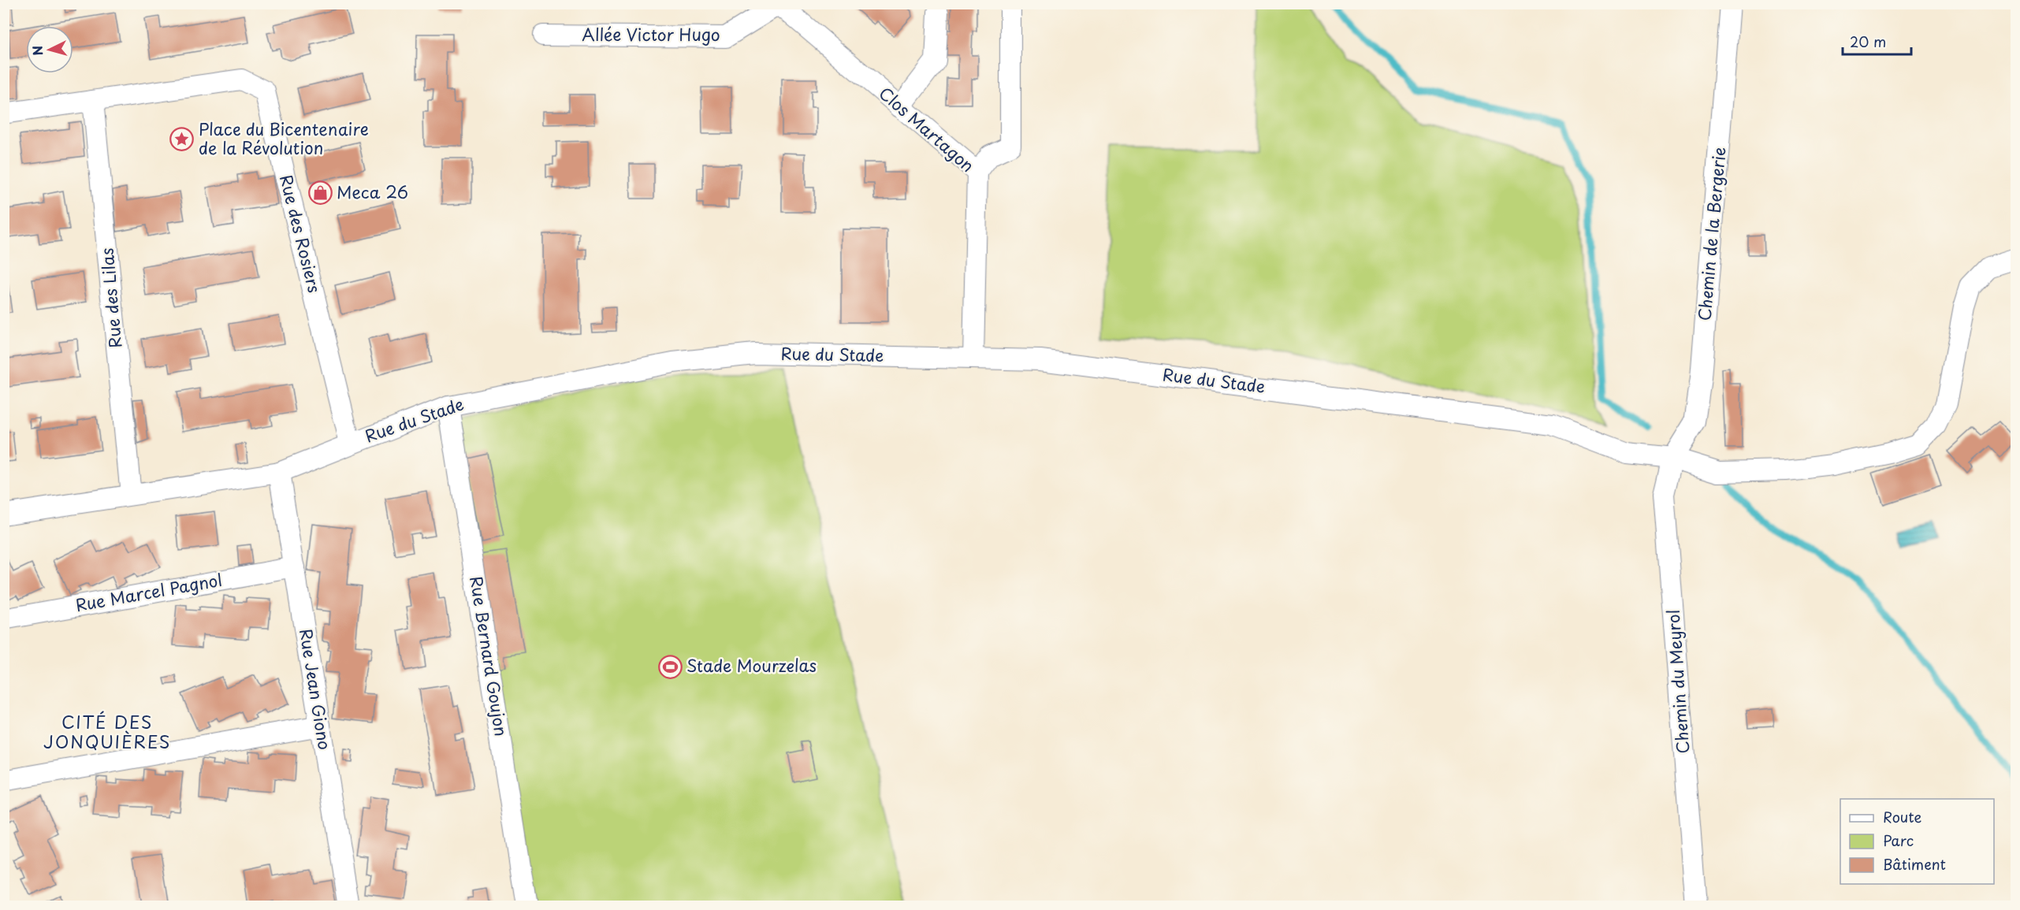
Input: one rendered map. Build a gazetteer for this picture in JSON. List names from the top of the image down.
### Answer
{
  "streets": {
    "street": [
      "Allée Victor Hugo",
      "Clos Martagon",
      "Rue des Rosiers",
      "Chemin de la Bergerie",
      "Rue des Lilas",
      "Rue du Stade",
      "Rue Marcel Pagnol",
      "Rue Bernard Goujon",
      "Chemin du Meyrol",
      "Rue Jean Giono"
    ]
  },
  "crossings": [
    ["Allée Victor Hugo", "Clos Martagon"],
    ["Clos Martagon", "Rue du Stade"],
    ["Rue des Rosiers", "Rue des Lilas"],
    ["Rue des Rosiers", "Rue du Stade"],
    ["Chemin de la Bergerie", "Rue du Stade"],
    ["Chemin de la Bergerie", "Chemin du Meyrol"],
    ["Rue des Lilas", "Rue du Stade"],
    ["Rue du Stade", "Rue Bernard Goujon"],
    ["Rue du Stade", "Chemin du Meyrol"],
    ["Rue du Stade", "Rue Jean Giono"],
    ["Rue Marcel Pagnol", "Rue Jean Giono"]
  ],
  "districts": ["CITÉ DES JONQUIÈRES"],
  "places": {
    "place": ["Place du Bicentenaire de la Révolution"],
    "shop": ["Meca 26"],
    "sports": ["Stade Mourzelas"]
  },
  "legend": ["Route", "Parc", "Bâtiment"],
  "scale_bar": "20 m",
  "north": "left"
}
